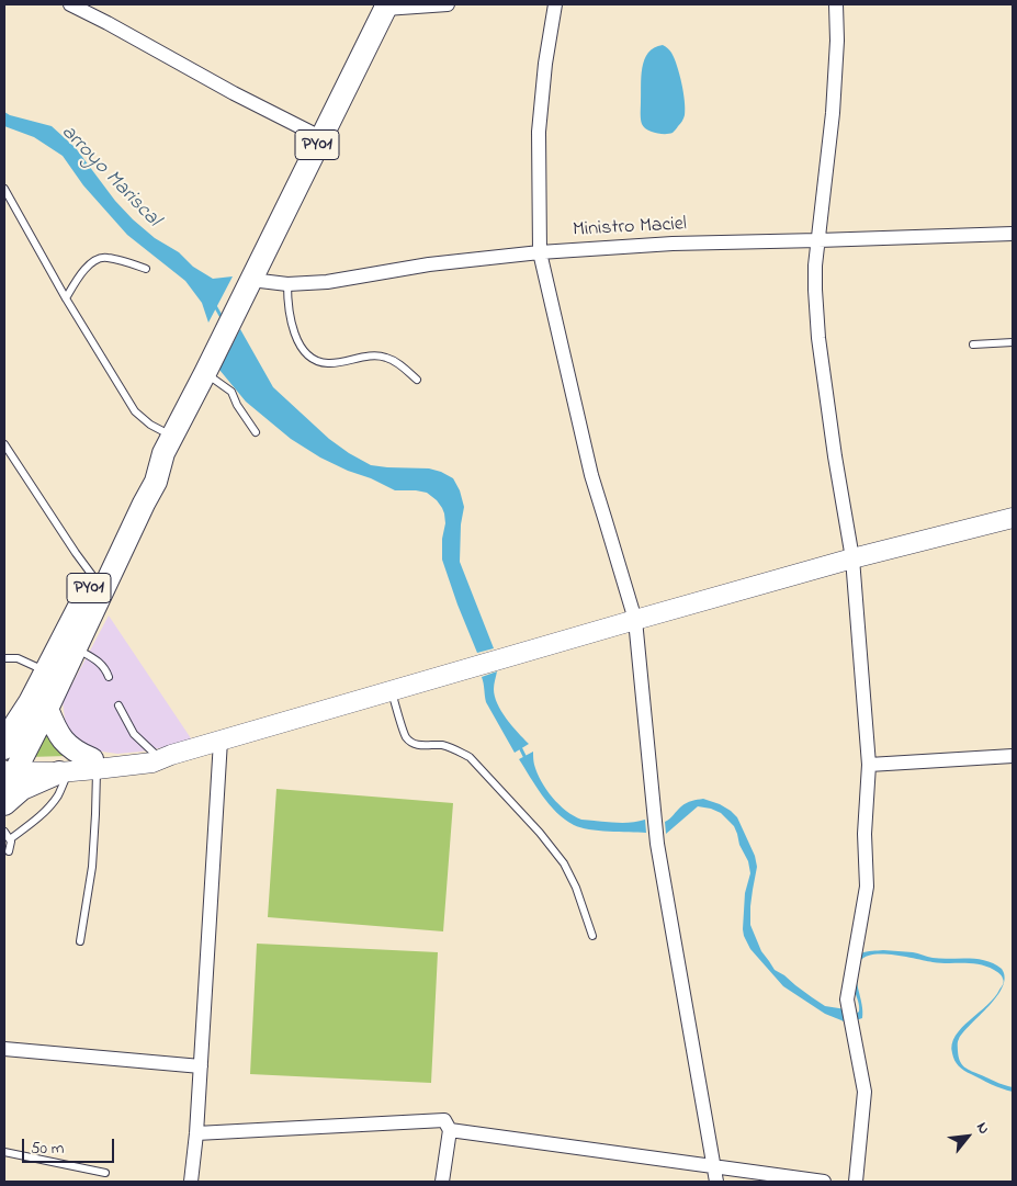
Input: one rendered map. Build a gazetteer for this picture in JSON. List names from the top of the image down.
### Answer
{
  "streets": {
    "highway": ["PY01"],
    "street": ["Ministro Maciel"]
  },
  "crossings": [
    ["PY01", "Ministro Maciel"]
  ],
  "water": ["arroyo Mariscal"],
  "scale_bar": "50 m",
  "north": "top right"
}
